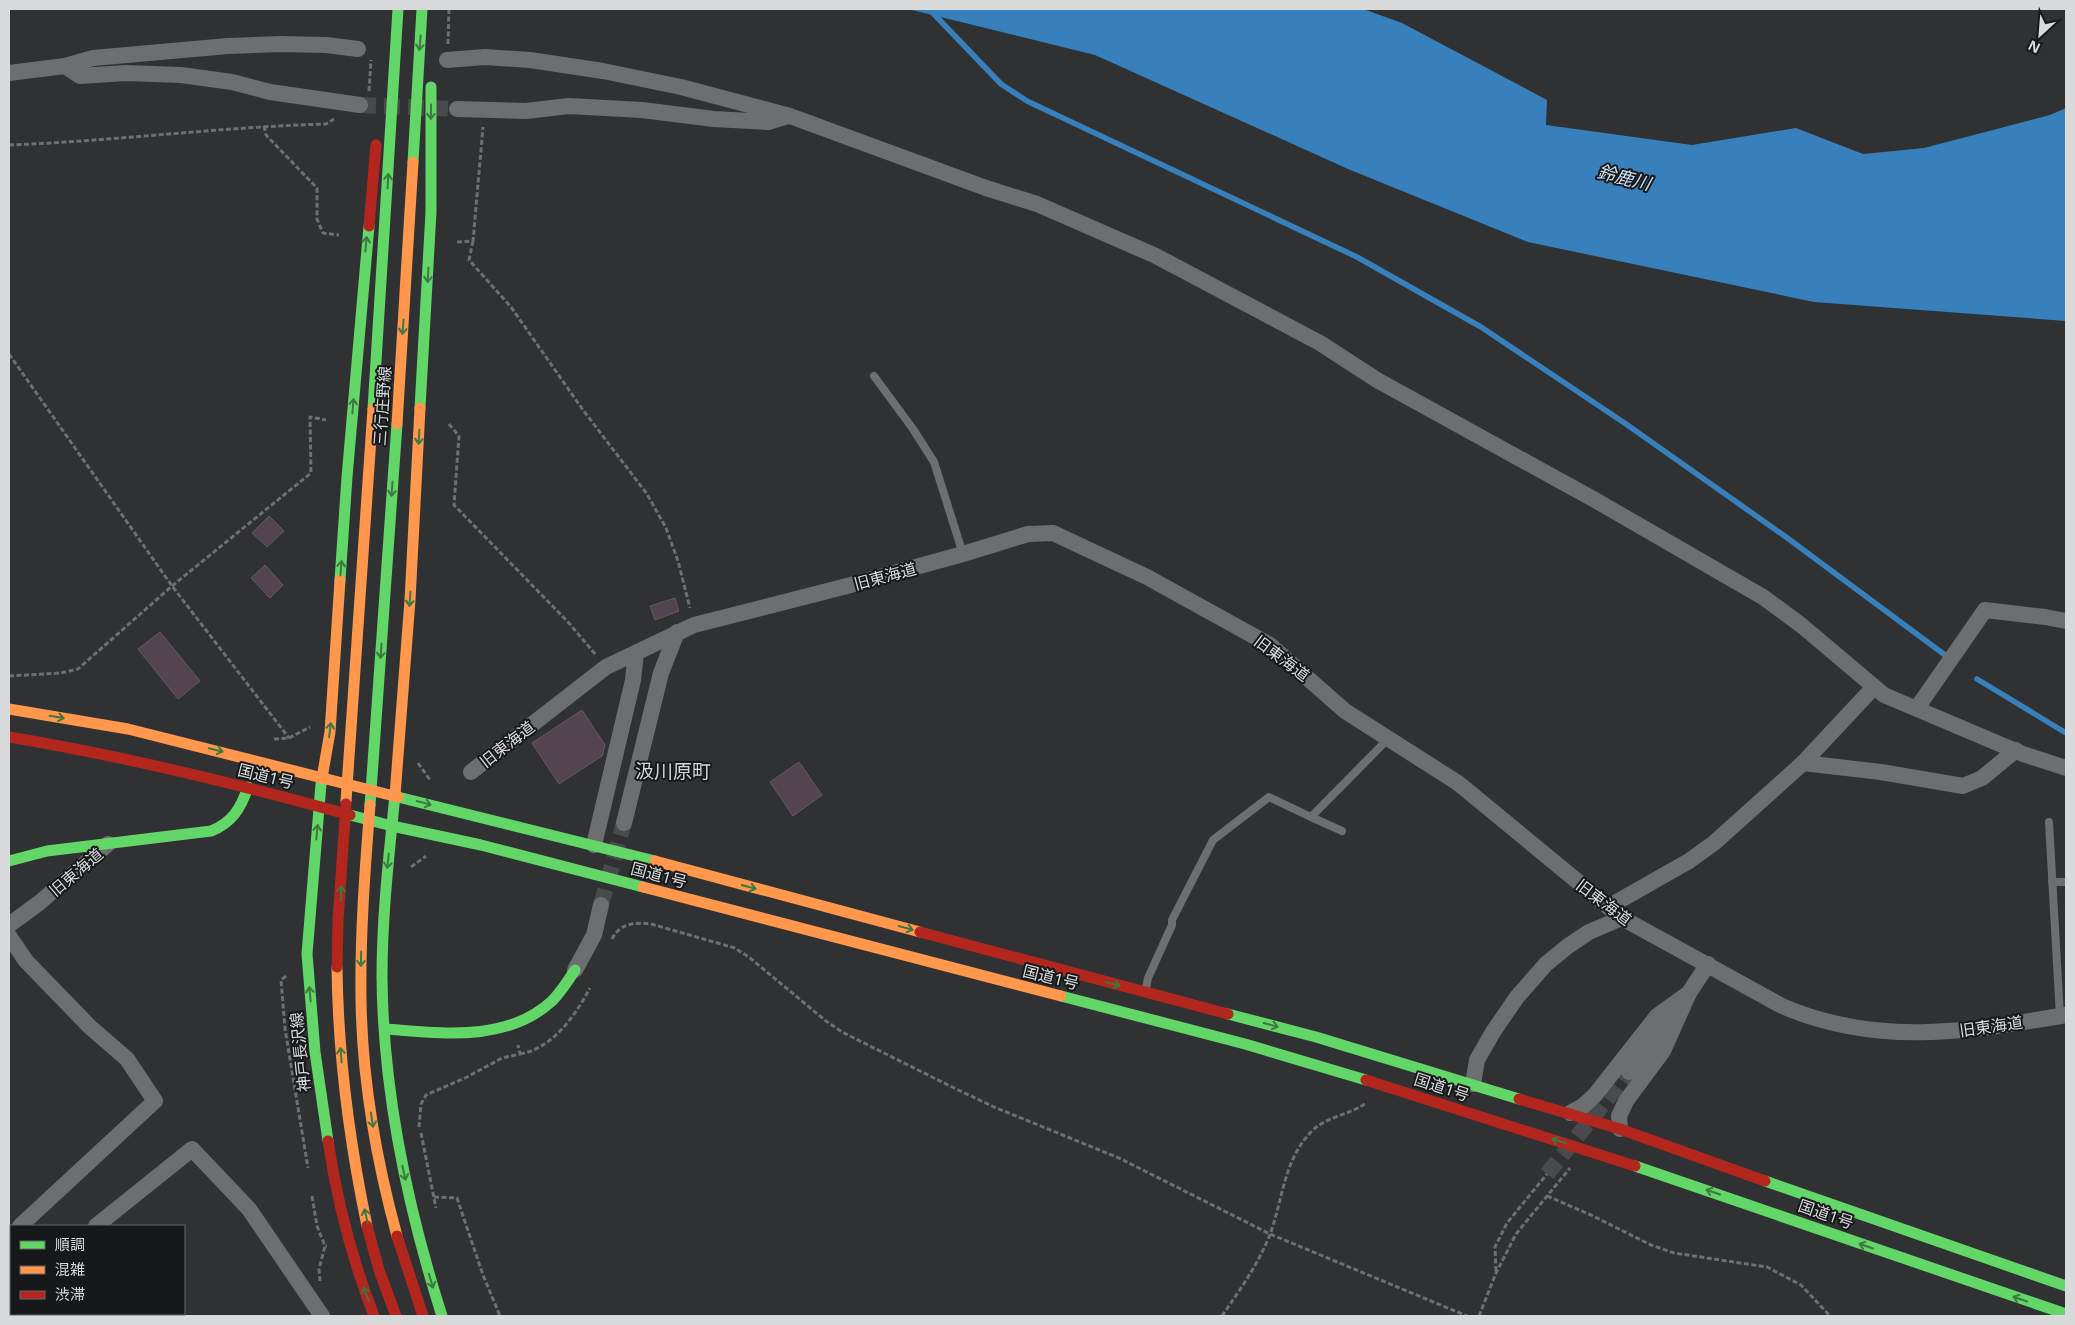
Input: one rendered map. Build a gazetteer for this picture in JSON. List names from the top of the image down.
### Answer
{
  "streets": {
    "main road": [
      "三行庄野線",
      "旧東海道",
      "国道1号",
      "神戸長沢線"
    ]
  },
  "crossings": [
    ["三行庄野線", "国道1号"],
    ["三行庄野線", "神戸長沢線"],
    ["旧東海道", "国道1号"],
    ["国道1号", "神戸長沢線"]
  ],
  "districts": ["汲川原町"],
  "water": ["鈴鹿川"],
  "legend": ["順調", "混雑", "渋滞"],
  "north": "bottom left"
}
